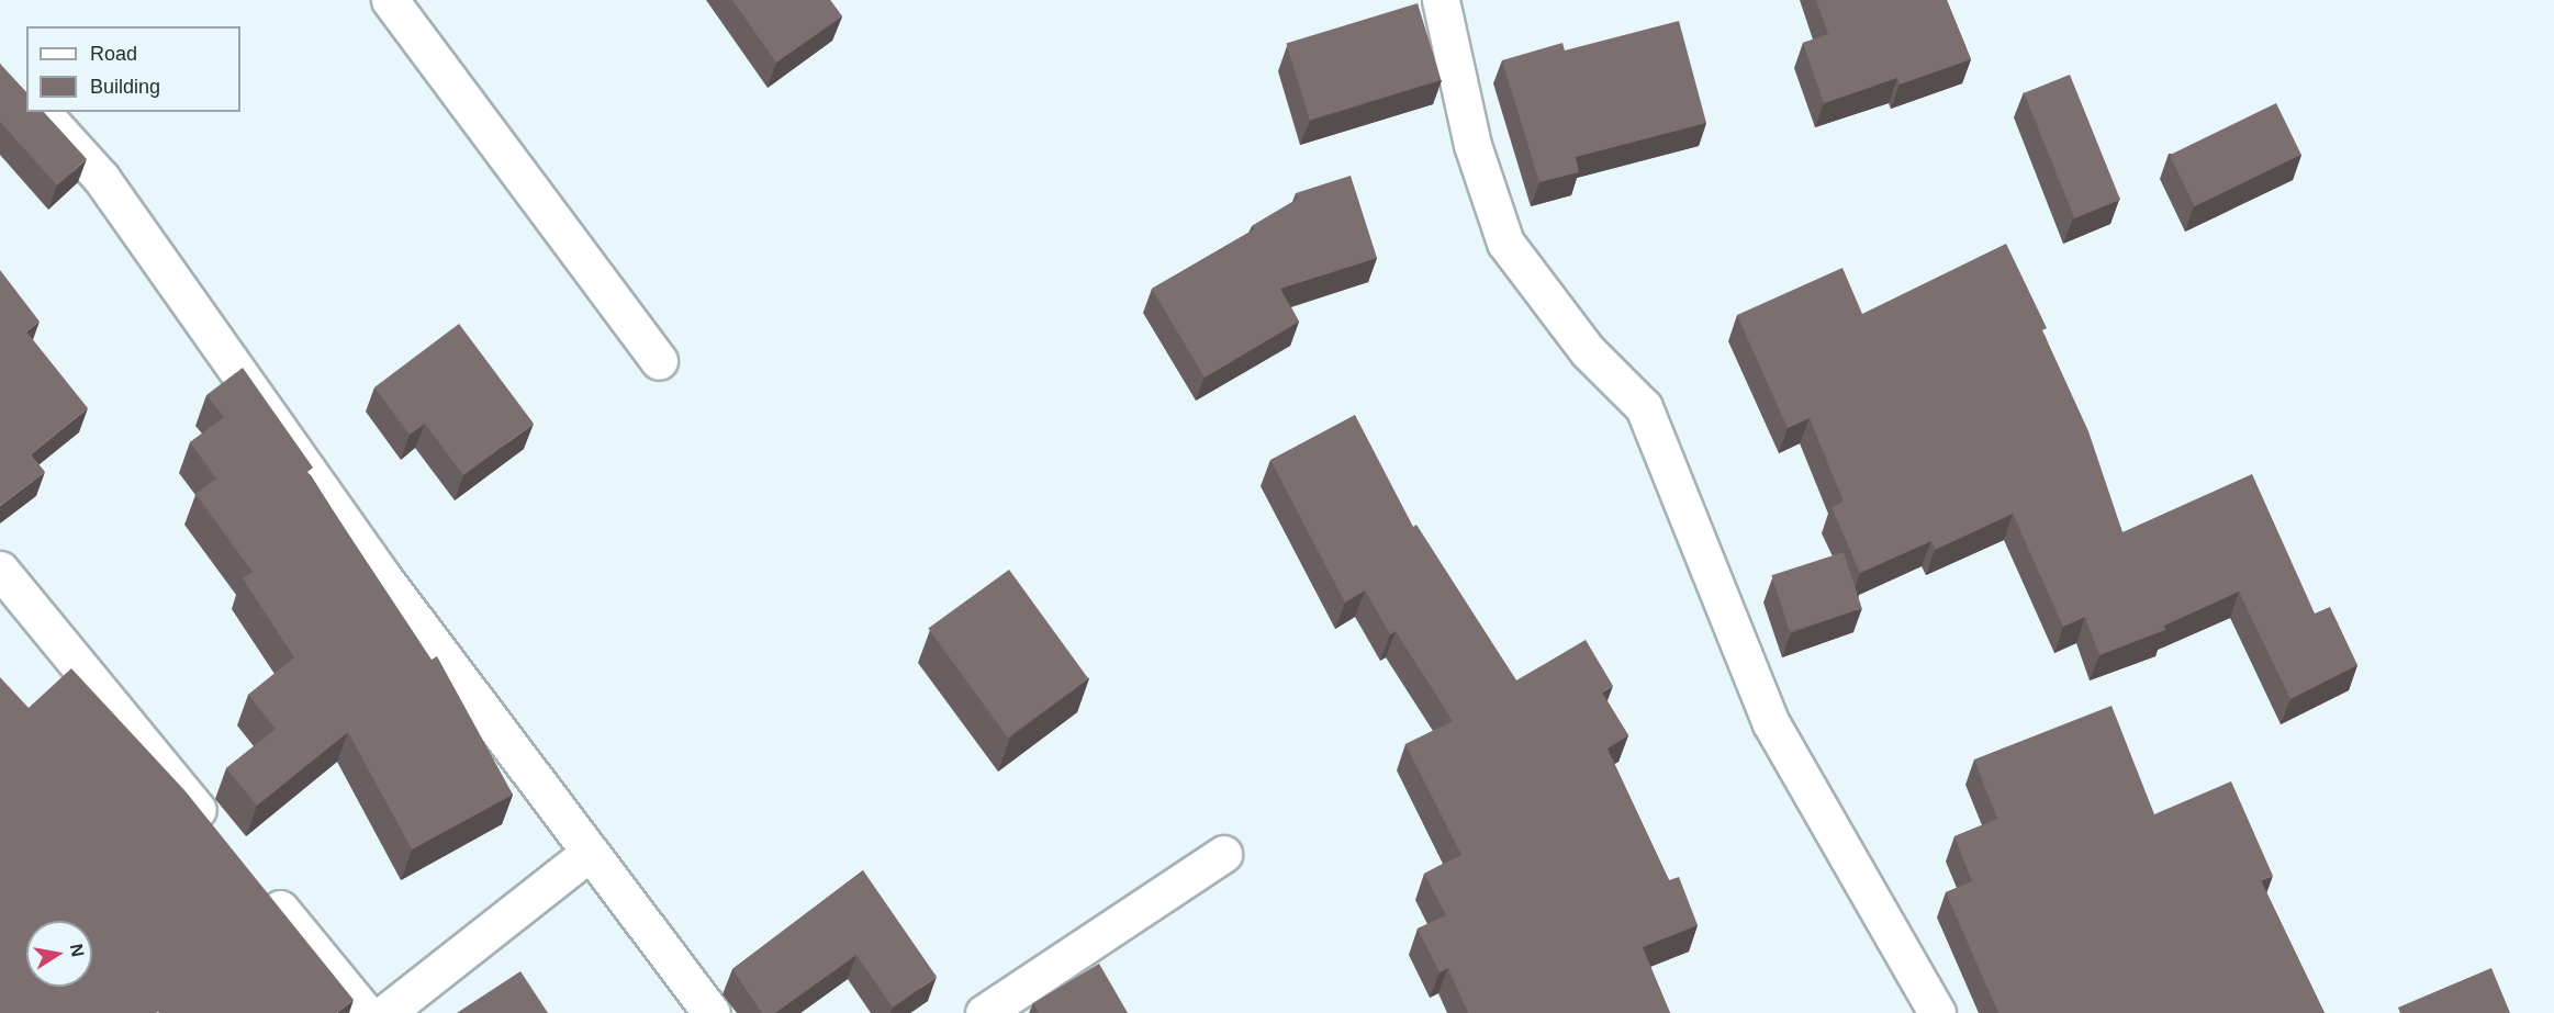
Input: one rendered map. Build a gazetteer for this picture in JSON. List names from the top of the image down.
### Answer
{
  "legend": ["Road", "Building"],
  "north": "right"
}
